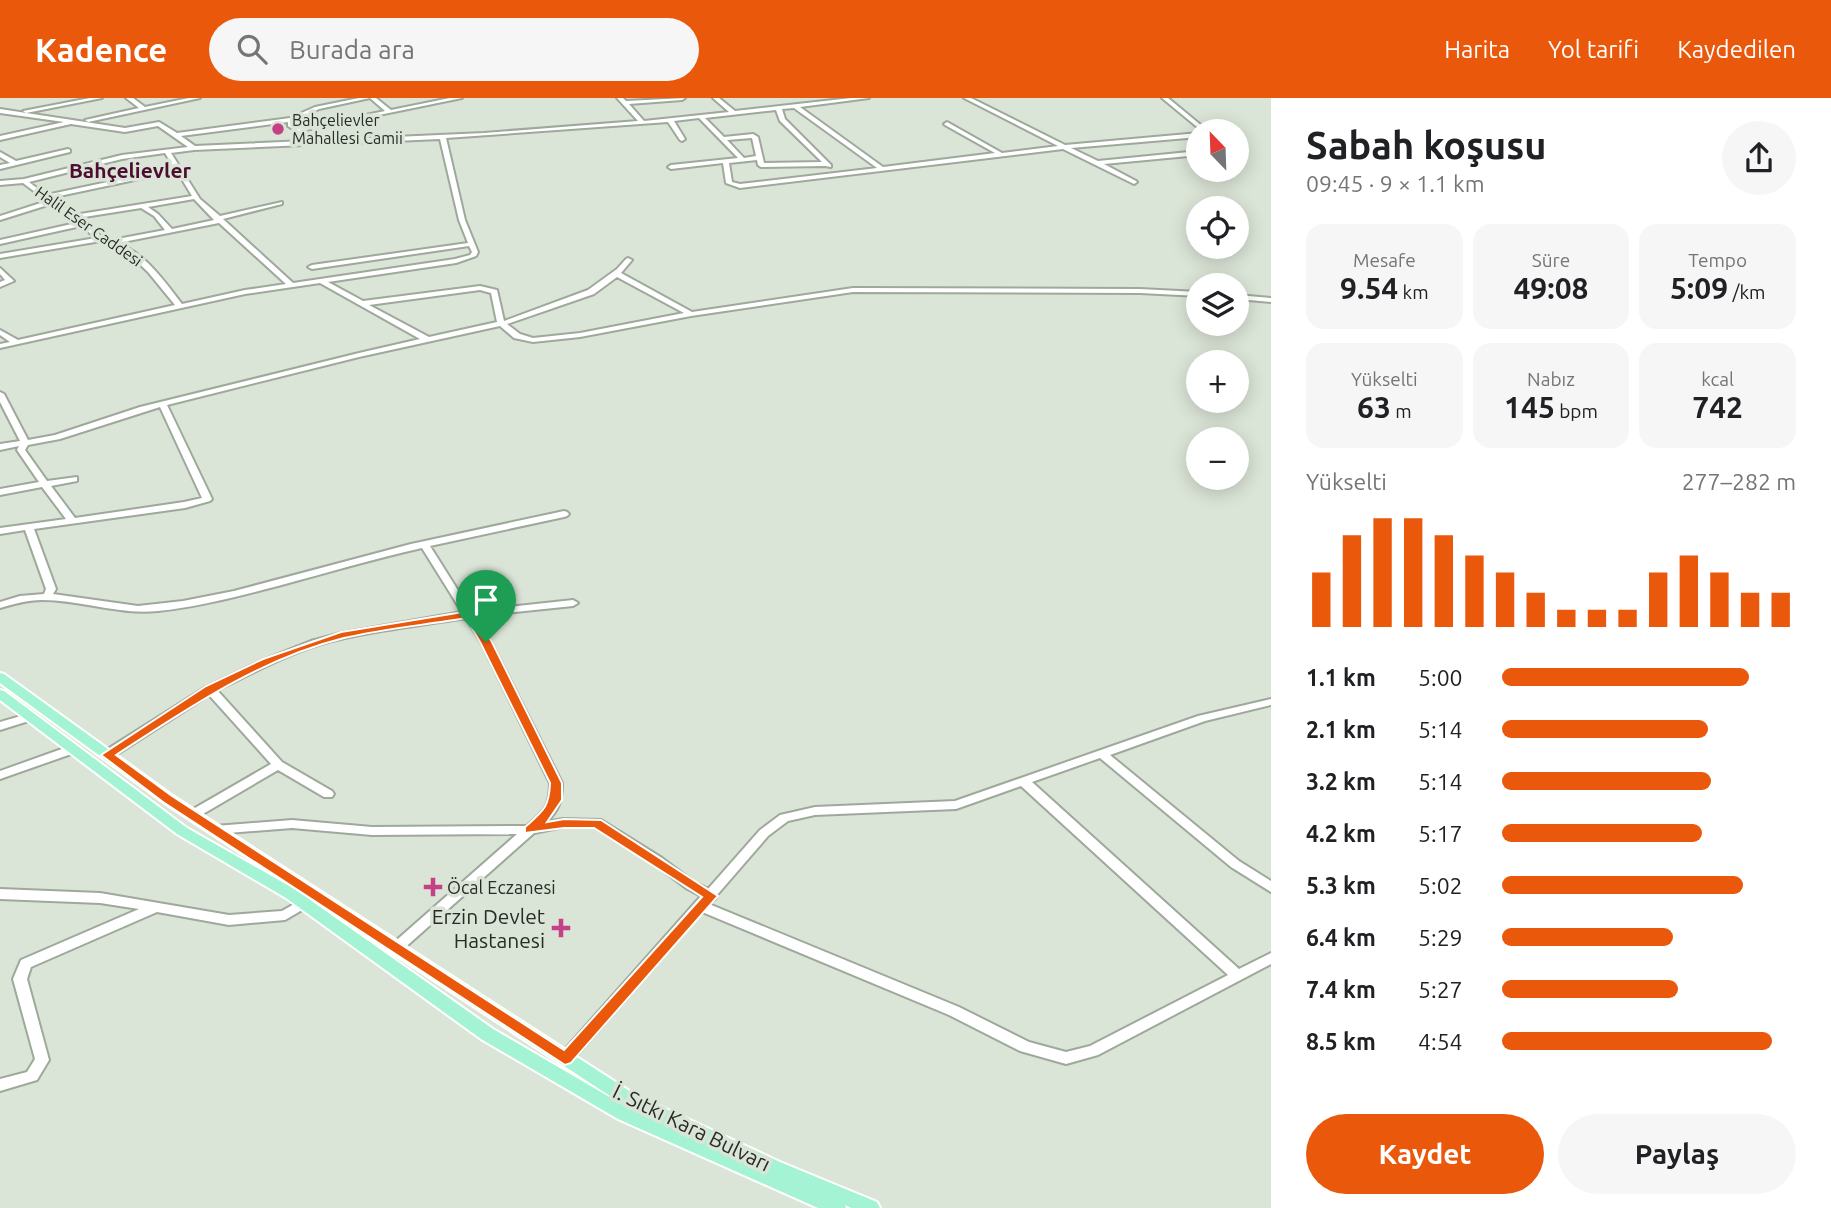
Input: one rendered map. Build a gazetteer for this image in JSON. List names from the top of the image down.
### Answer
{
  "streets": {
    "main road": ["İ. Sıtkı Kara Bulvarı"],
    "street": ["Halil Eser Caddesi"]
  },
  "districts": ["Bahçelievler"],
  "places": {
    "other": ["Bahçelievler Mahallesi Camii"],
    "health": ["Öcal Eczanesi", "Erzin Devlet Hastanesi"]
  },
  "north": "top left",
  "page": {
    "header": "Kadence",
    "search": "Burada ara",
    "nav": ["Harita", "Yol tarifi", "Kaydedilen"],
    "heading": ["Sabah koşusu", "09:45 · 9 × 1.1 km"],
    "map_buttons": ["+", "−"],
    "stats": [
      ["Mesafe", "9.54 km"],
      ["Süre", "49:08"],
      ["Tempo", "5:09 /km"],
      ["Yükselti", "63 m"],
      ["Nabız", "145 bpm"],
      ["kcal", "742"]
    ],
    "chart": ["Yükselti", "277–282 m"],
    "list": [
      {
        "name": "1.1 km",
        "note": "5:00"
      },
      {
        "name": "2.1 km",
        "note": "5:14"
      },
      {
        "name": "3.2 km",
        "note": "5:14"
      },
      {
        "name": "4.2 km",
        "note": "5:17"
      },
      {
        "name": "5.3 km",
        "note": "5:02"
      },
      {
        "name": "6.4 km",
        "note": "5:29"
      },
      {
        "name": "7.4 km",
        "note": "5:27"
      },
      {
        "name": "8.5 km",
        "note": "4:54"
      }
    ],
    "buttons": ["Kaydet", "Paylaş"]
  }
}
